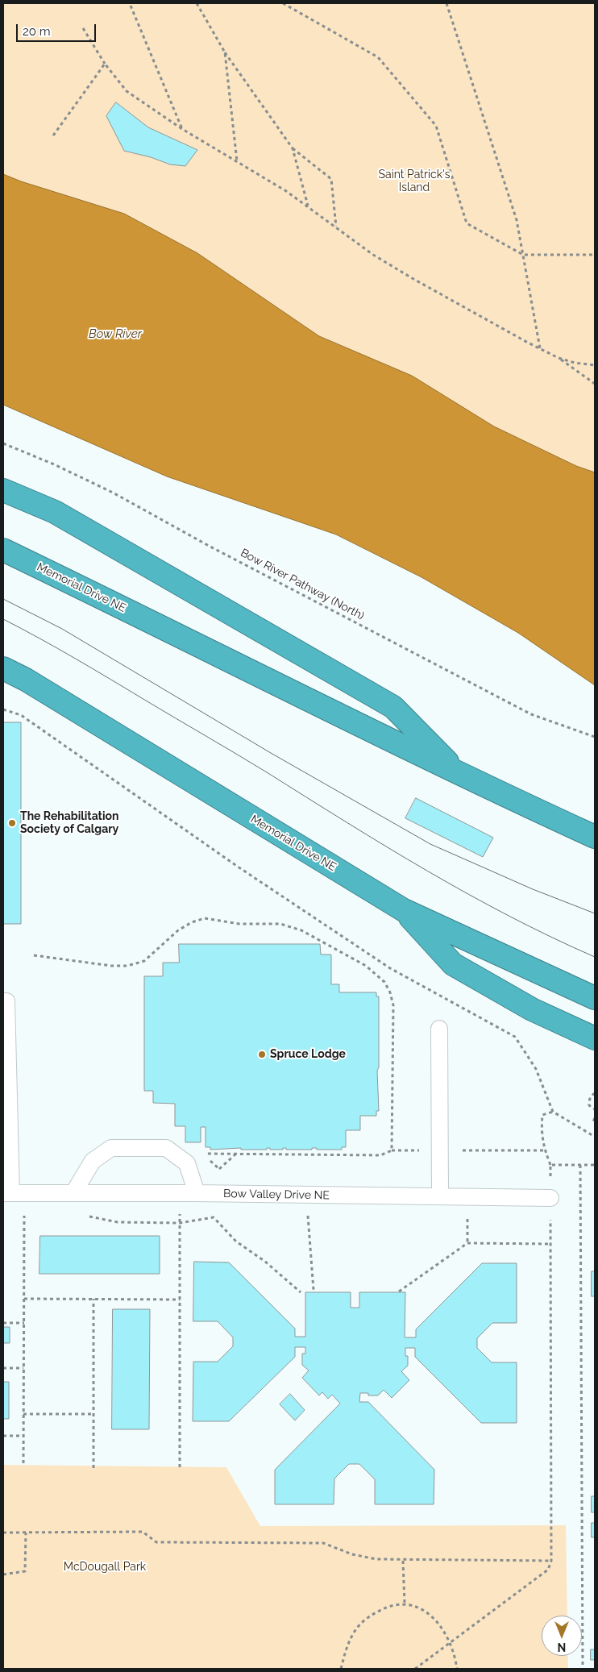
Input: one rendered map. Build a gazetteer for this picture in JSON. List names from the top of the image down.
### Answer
{
  "streets": {
    "highway": ["Memorial Drive NE"],
    "lane": ["Bow Valley Drive NE"],
    "path": ["Bow River Pathway (North)"]
  },
  "water": ["Bow River"],
  "parks": ["Saint Patrick's Island", "McDougall Park"],
  "places": ["The Rehabilitation Society of Calgary", "Spruce Lodge"],
  "scale_bar": "20 m",
  "north": "bottom"
}
